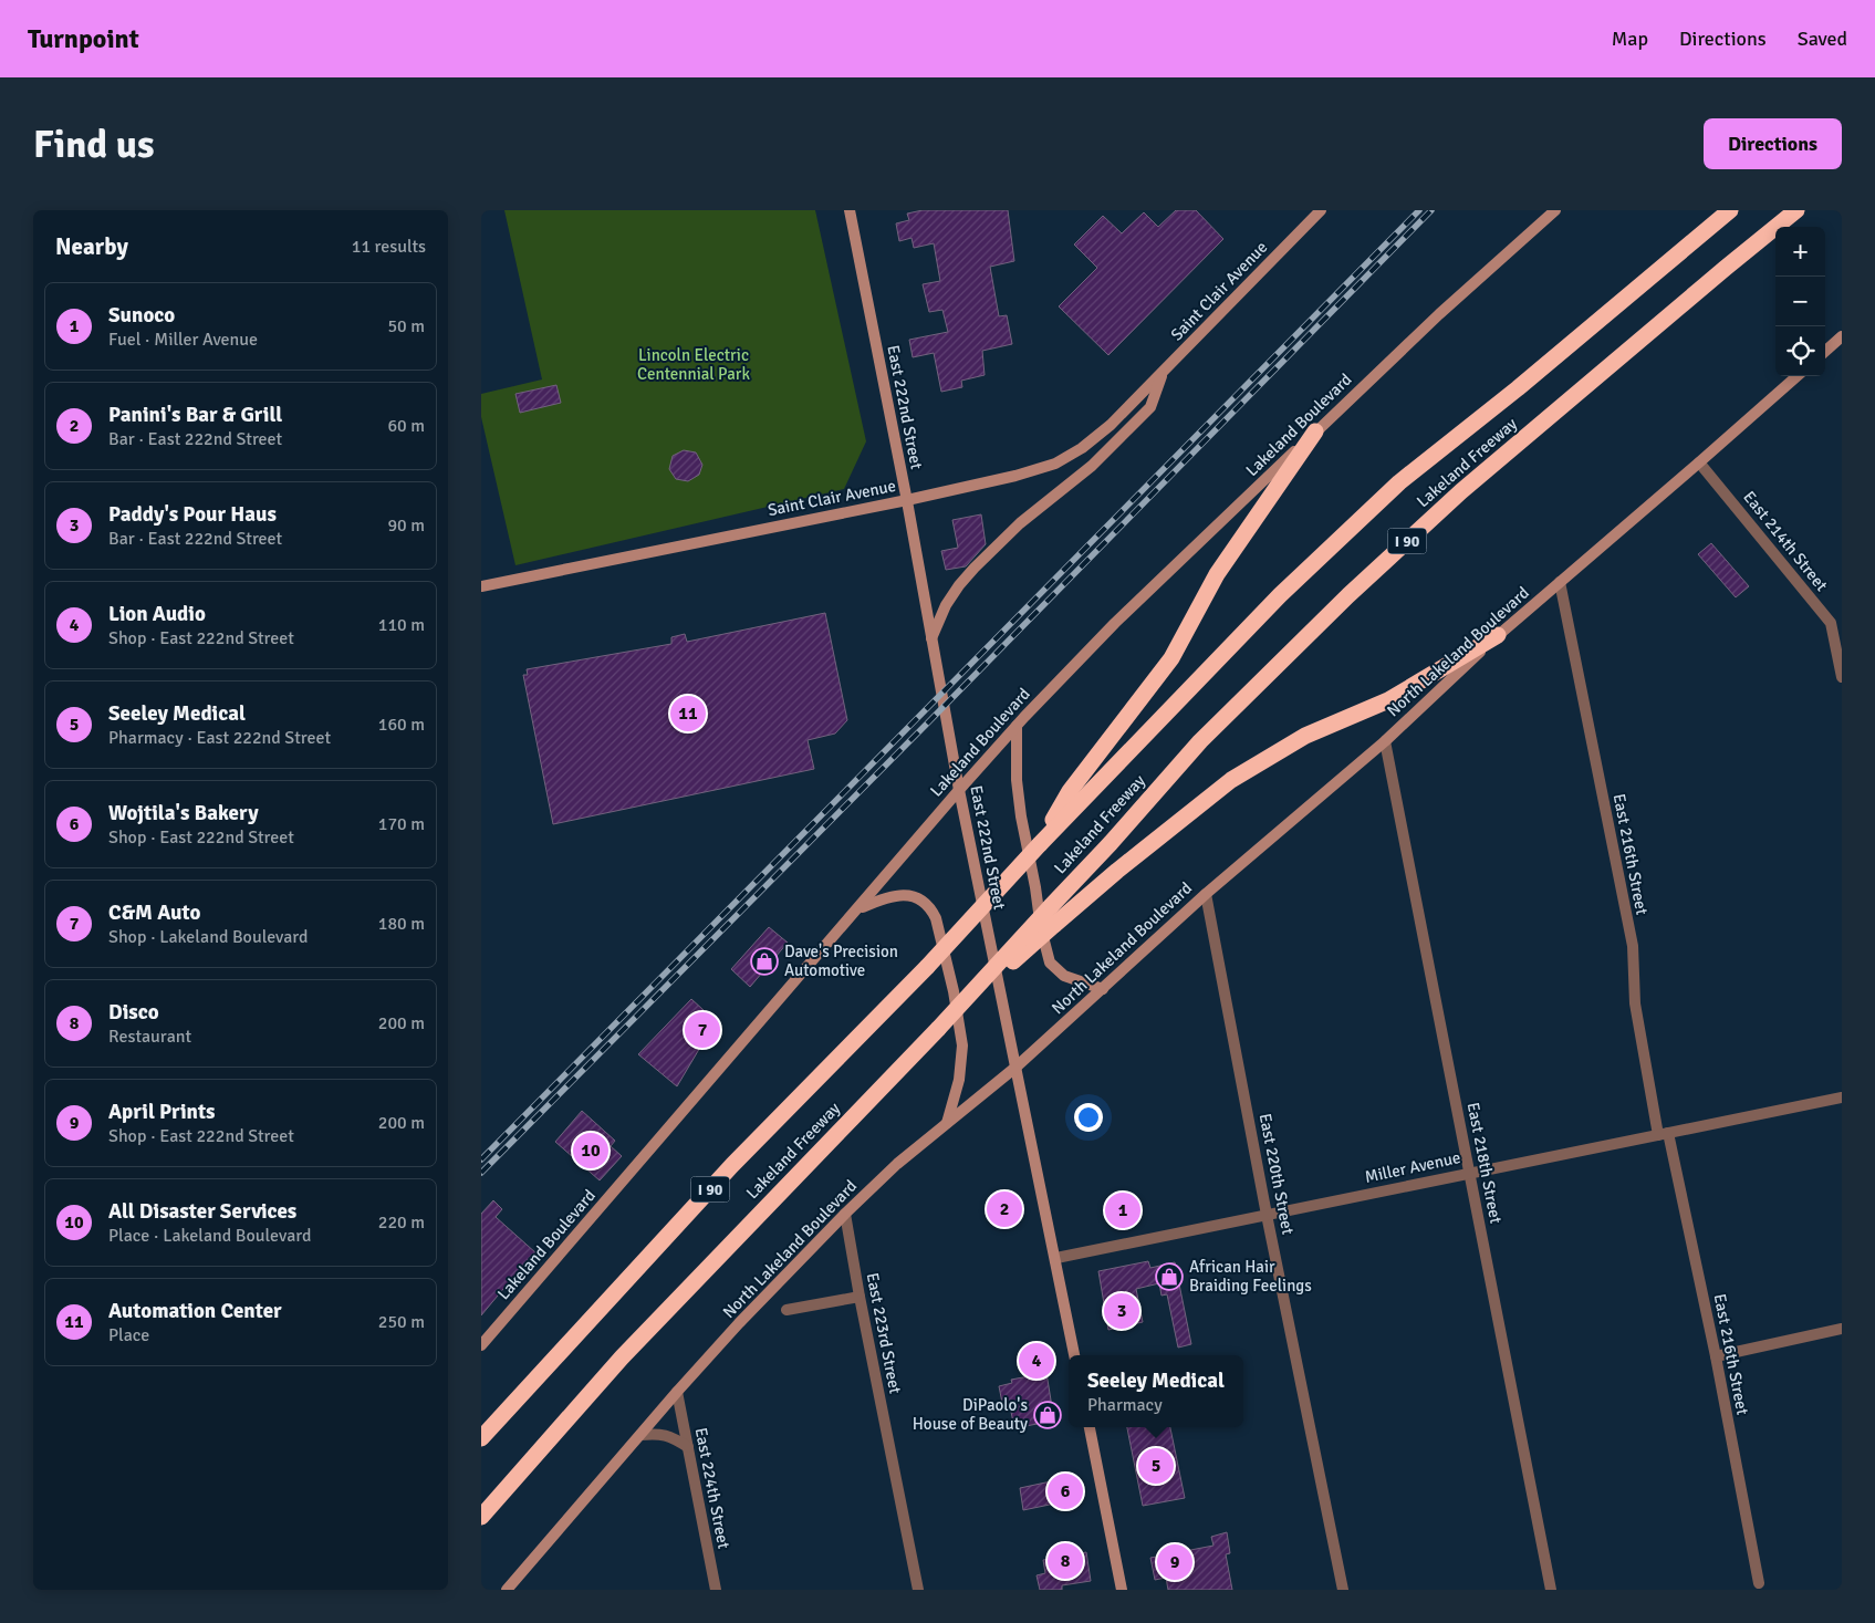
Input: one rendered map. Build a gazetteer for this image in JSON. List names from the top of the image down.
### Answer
{
  "streets": {
    "highway": ["Lakeland Freeway", "I 90"],
    "street": [
      "Saint Clair Avenue",
      "East 222nd Street",
      "Lakeland Boulevard",
      "East 214th Street",
      "North Lakeland Boulevard",
      "East 216th Street",
      "East 218th Street",
      "Miller Avenue",
      "East 220th Street",
      "East 223rd Street",
      "East 224th Street"
    ]
  },
  "crossings": [
    ["Saint Clair Avenue", "East 222nd Street"],
    ["East 222nd Street", "Lakeland Boulevard"],
    ["East 222nd Street", "North Lakeland Boulevard"],
    ["East 222nd Street", "Miller Avenue"],
    ["East 214th Street", "North Lakeland Boulevard"],
    ["North Lakeland Boulevard", "East 216th Street"],
    ["North Lakeland Boulevard", "East 218th Street"],
    ["North Lakeland Boulevard", "East 220th Street"],
    ["North Lakeland Boulevard", "East 223rd Street"],
    ["North Lakeland Boulevard", "East 224th Street"],
    ["East 216th Street", "Miller Avenue"],
    ["East 218th Street", "Miller Avenue"],
    ["Miller Avenue", "East 220th Street"]
  ],
  "parks": ["Lincoln Electric Centennial Park"],
  "places": {
    "shop": ["Dave's Precision Automotive", "African Hair Braiding Feelings", "DiPaolo's House of Beauty"]
  },
  "page": {
    "header": "Turnpoint",
    "nav": ["Map", "Directions", "Saved"],
    "buttons": "Directions",
    "title": "Find us",
    "heading": ["Nearby", "11 results"],
    "map_buttons": ["+", "−"],
    "list": [
      {
        "mark": "1",
        "name": "Sunoco",
        "note": "Fuel · Miller Avenue",
        "value": "50 m"
      },
      {
        "mark": "2",
        "name": "Panini's Bar & Grill",
        "note": "Bar · East 222nd Street",
        "value": "60 m"
      },
      {
        "mark": "3",
        "name": "Paddy's Pour Haus",
        "note": "Bar · East 222nd Street",
        "value": "90 m"
      },
      {
        "mark": "4",
        "name": "Lion Audio",
        "note": "Shop · East 222nd Street",
        "value": "110 m"
      },
      {
        "mark": "5",
        "name": "Seeley Medical",
        "note": "Pharmacy · East 222nd Street",
        "value": "160 m"
      },
      {
        "mark": "6",
        "name": "Wojtila's Bakery",
        "note": "Shop · East 222nd Street",
        "value": "170 m"
      },
      {
        "mark": "7",
        "name": "C&M Auto",
        "note": "Shop · Lakeland Boulevard",
        "value": "180 m"
      },
      {
        "mark": "8",
        "name": "Disco",
        "note": "Restaurant",
        "value": "200 m"
      },
      {
        "mark": "9",
        "name": "April Prints",
        "note": "Shop · East 222nd Street",
        "value": "200 m"
      },
      {
        "mark": "10",
        "name": "All Disaster Services",
        "note": "Place · Lakeland Boulevard",
        "value": "220 m"
      },
      {
        "mark": "11",
        "name": "Automation Center",
        "note": "Place",
        "value": "250 m"
      }
    ],
    "pins": [
      "11",
      "7",
      "10",
      "2",
      "1",
      "3",
      "4",
      "5",
      "6",
      "8",
      "9"
    ],
    "popup": ["Seeley Medical", "Pharmacy"]
  }
}
